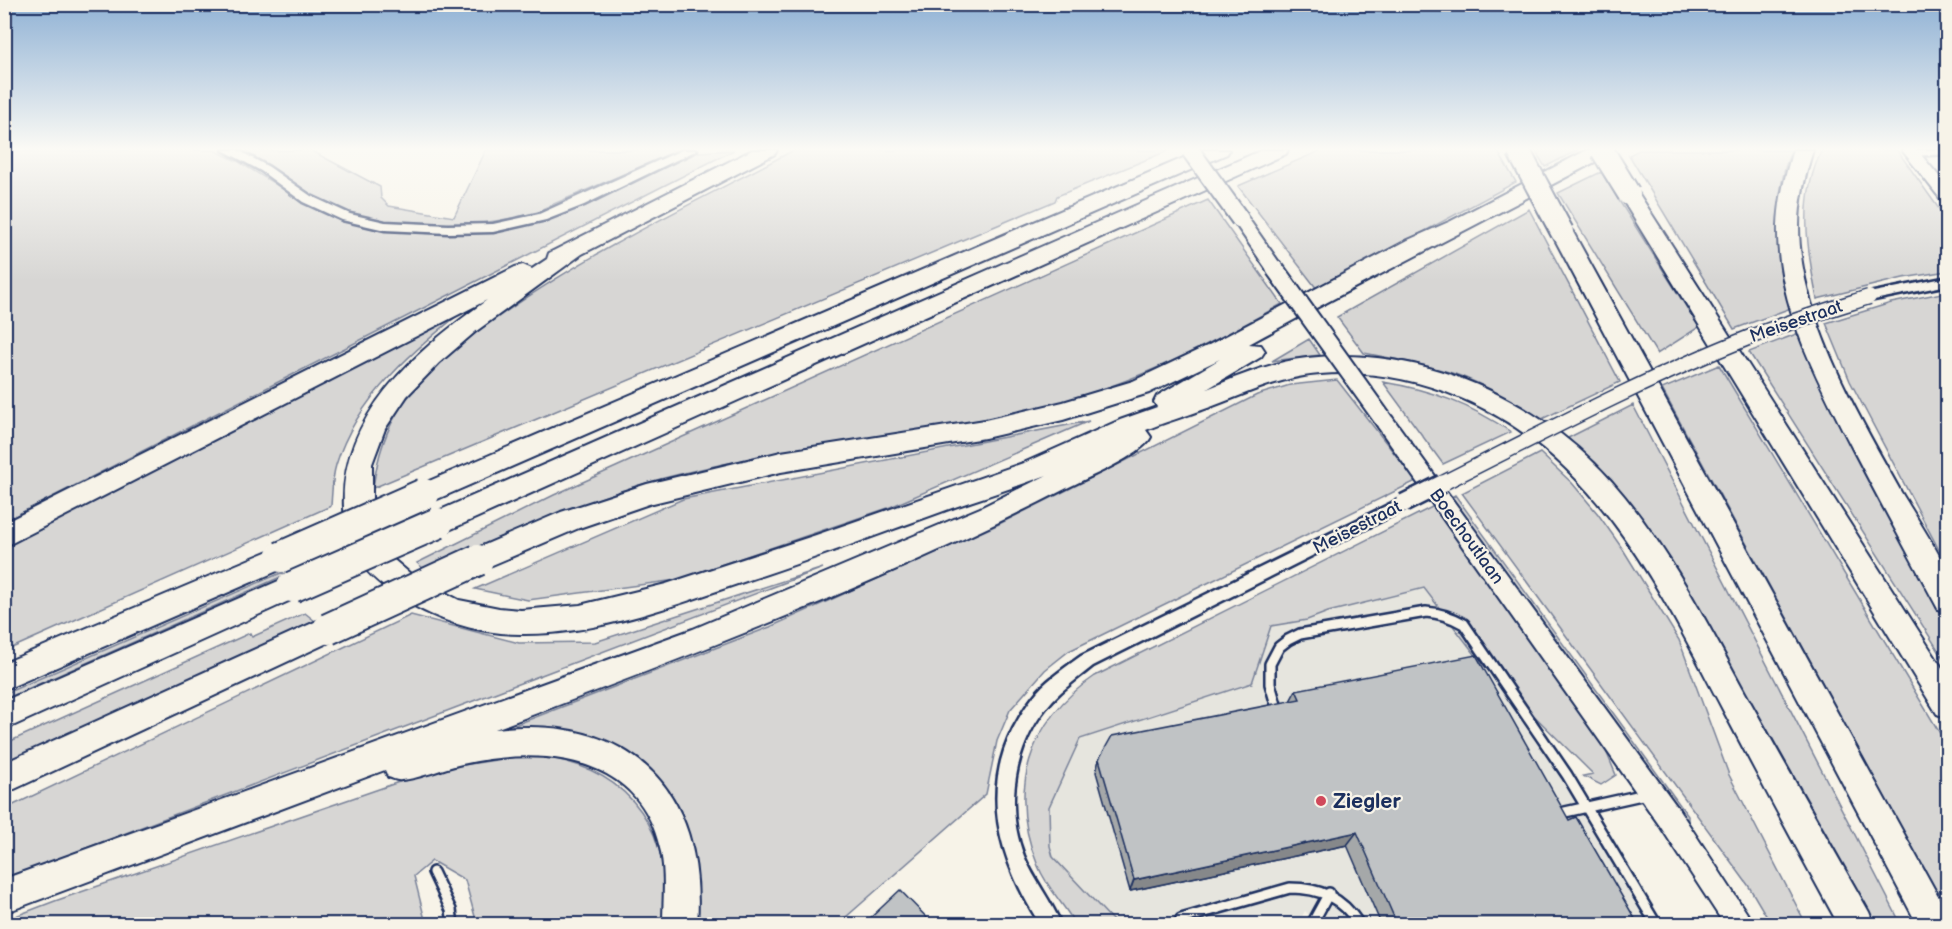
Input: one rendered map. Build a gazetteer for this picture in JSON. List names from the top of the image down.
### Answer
{
  "streets": {
    "main road": ["Boechoutlaan"],
    "street": ["Meisestraat"]
  },
  "places": ["Ziegler"]
}
